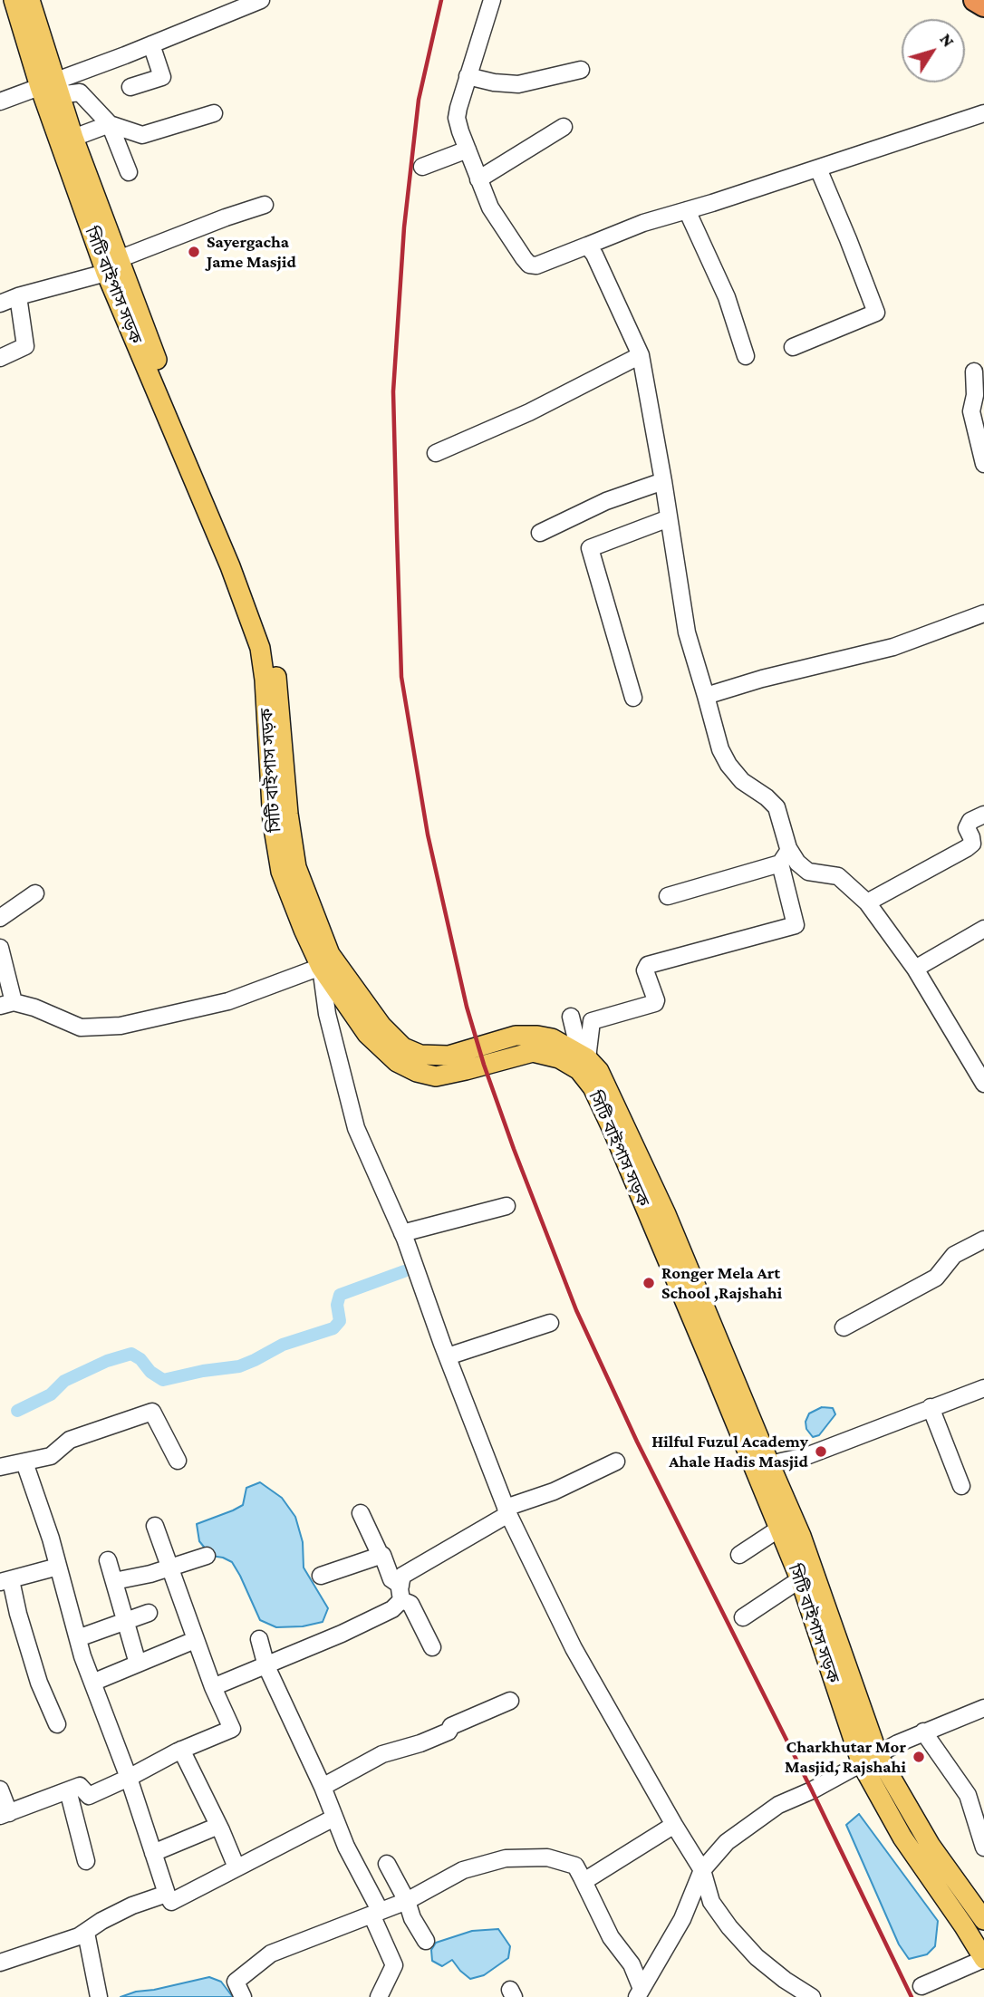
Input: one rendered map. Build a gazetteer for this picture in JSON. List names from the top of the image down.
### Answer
{
  "streets": {
    "main road": ["সিটি বাইপাস সড়ক"]
  },
  "places": [
    "Sayergacha Jame Masjid",
    "Ronger Mela Art School ,Rajshahi",
    "Hilful Fuzul Academy Ahale Hadis Masjid",
    "Charkhutar Mor Masjid, Rajshahi"
  ],
  "north": "top right"
}
